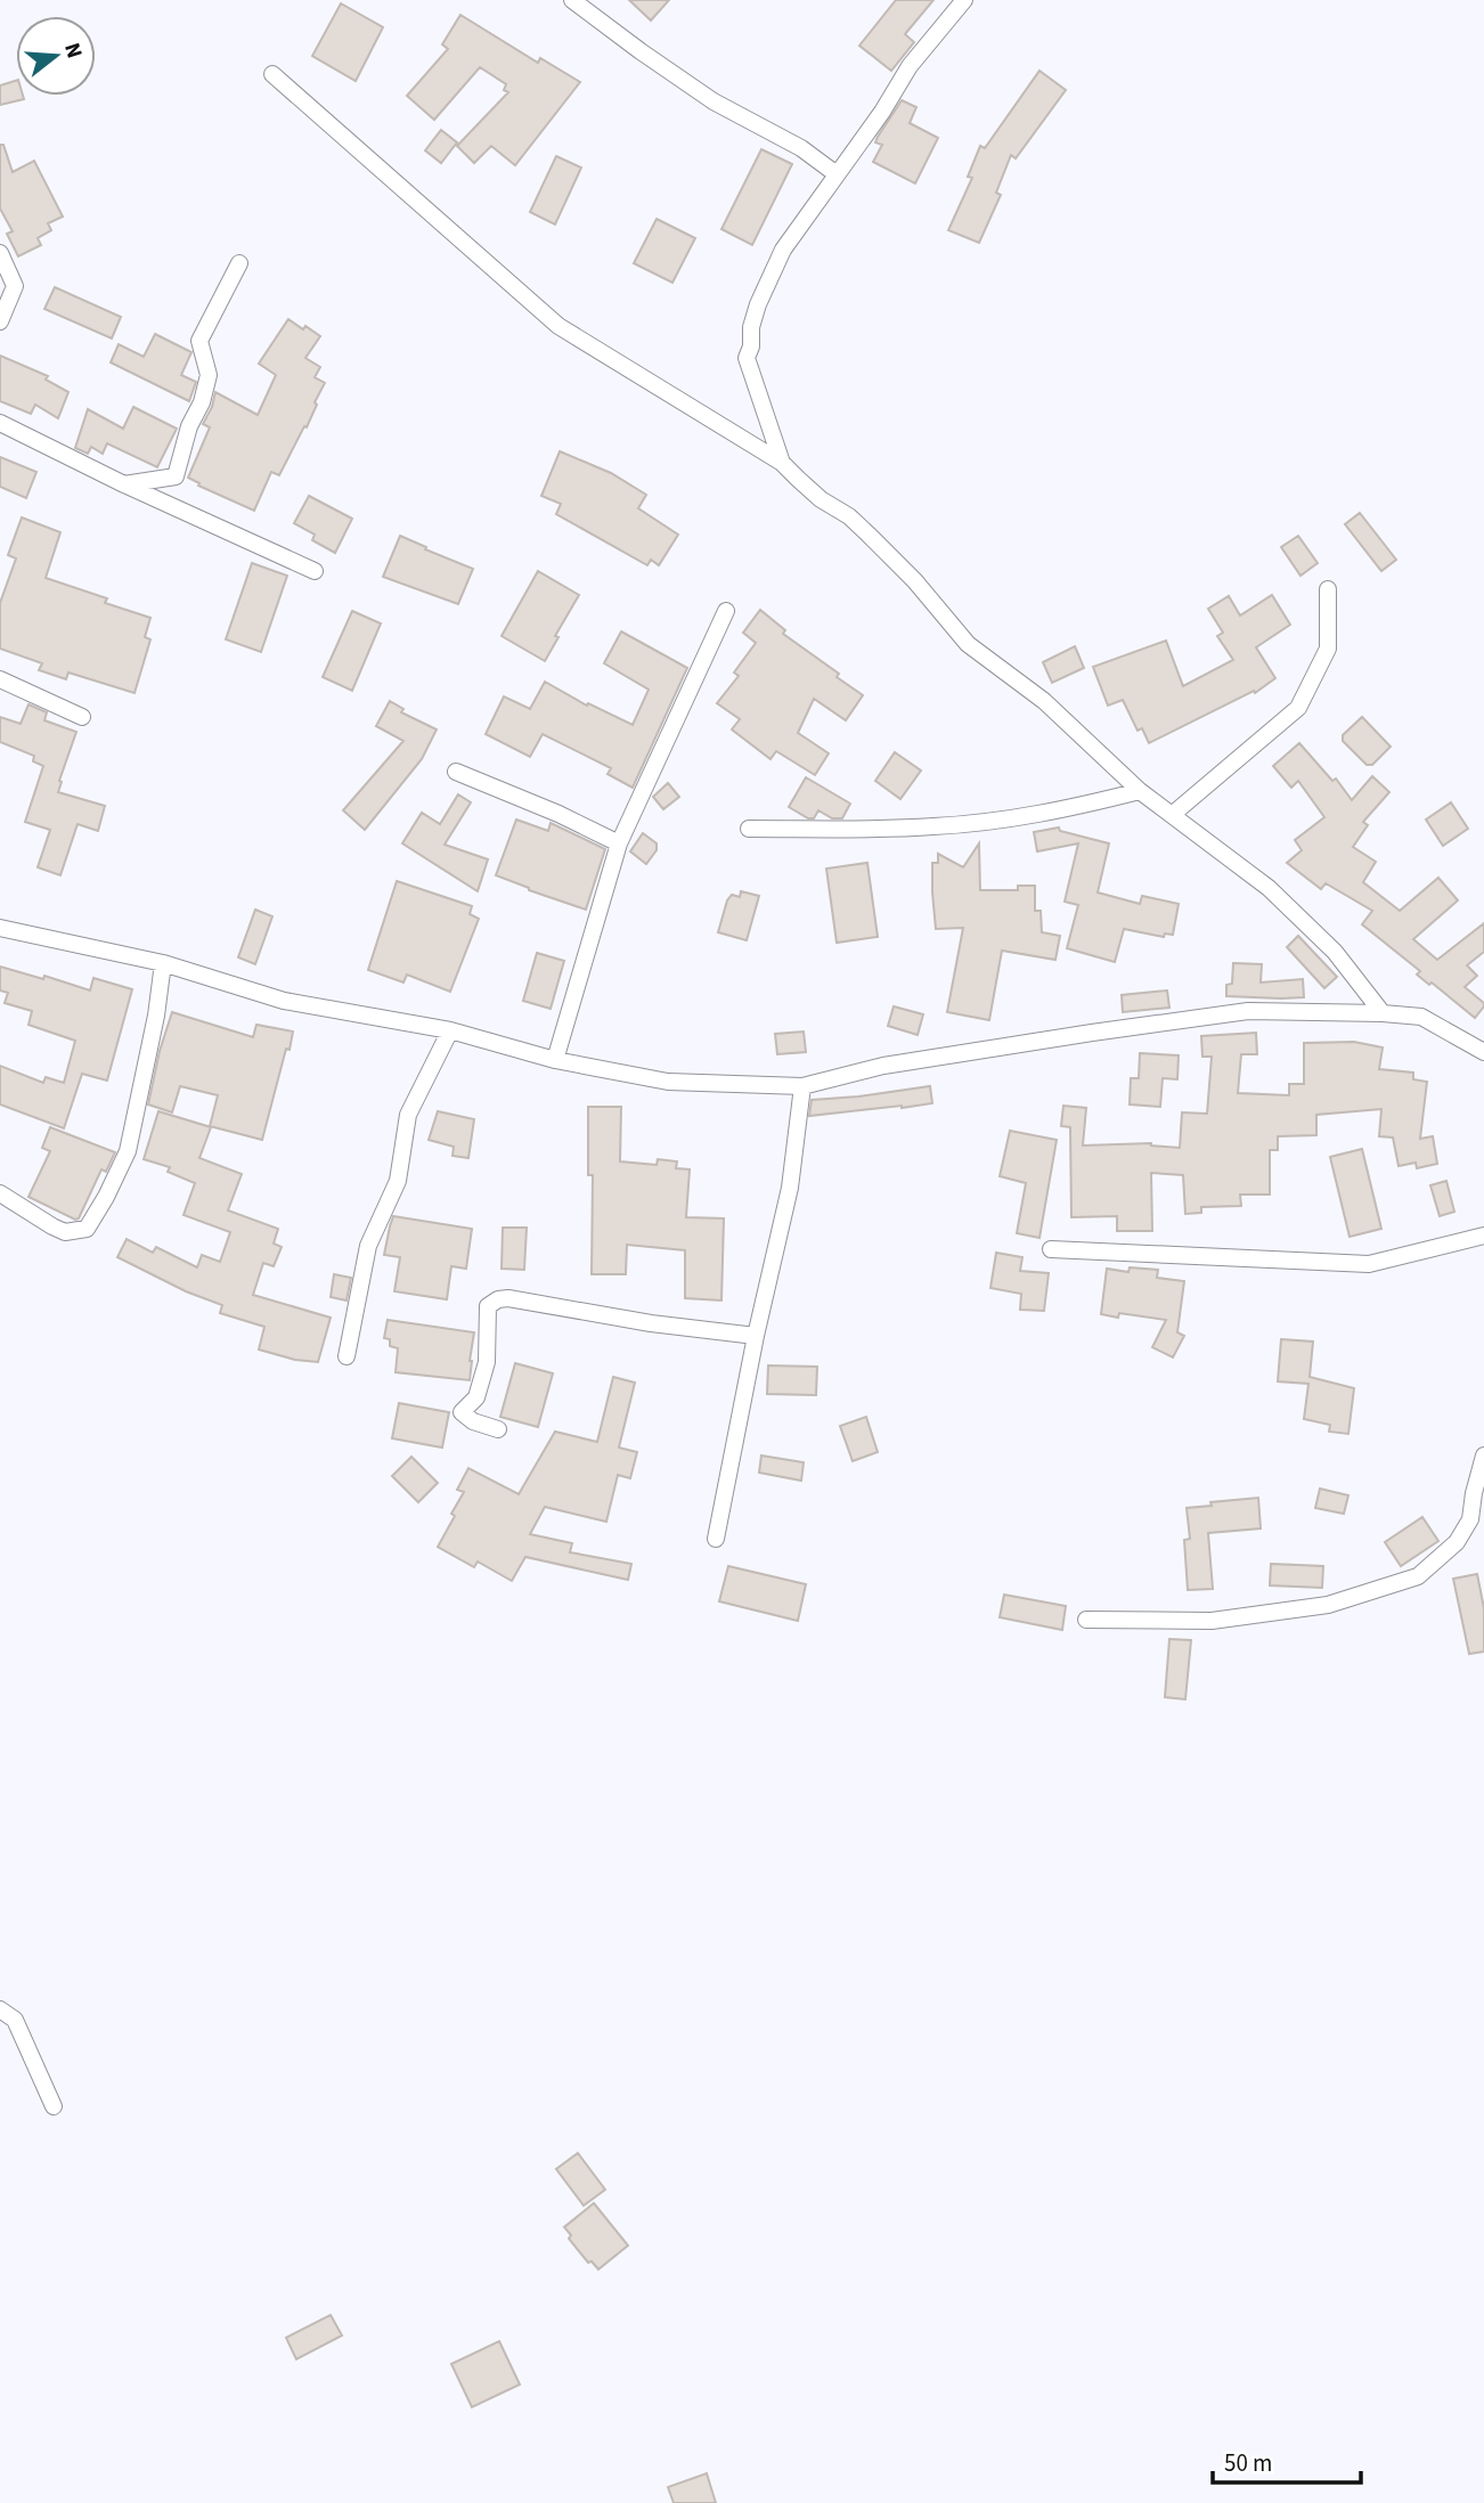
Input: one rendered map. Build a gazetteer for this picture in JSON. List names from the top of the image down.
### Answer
{
  "scale_bar": "50 m",
  "north": "right"
}
